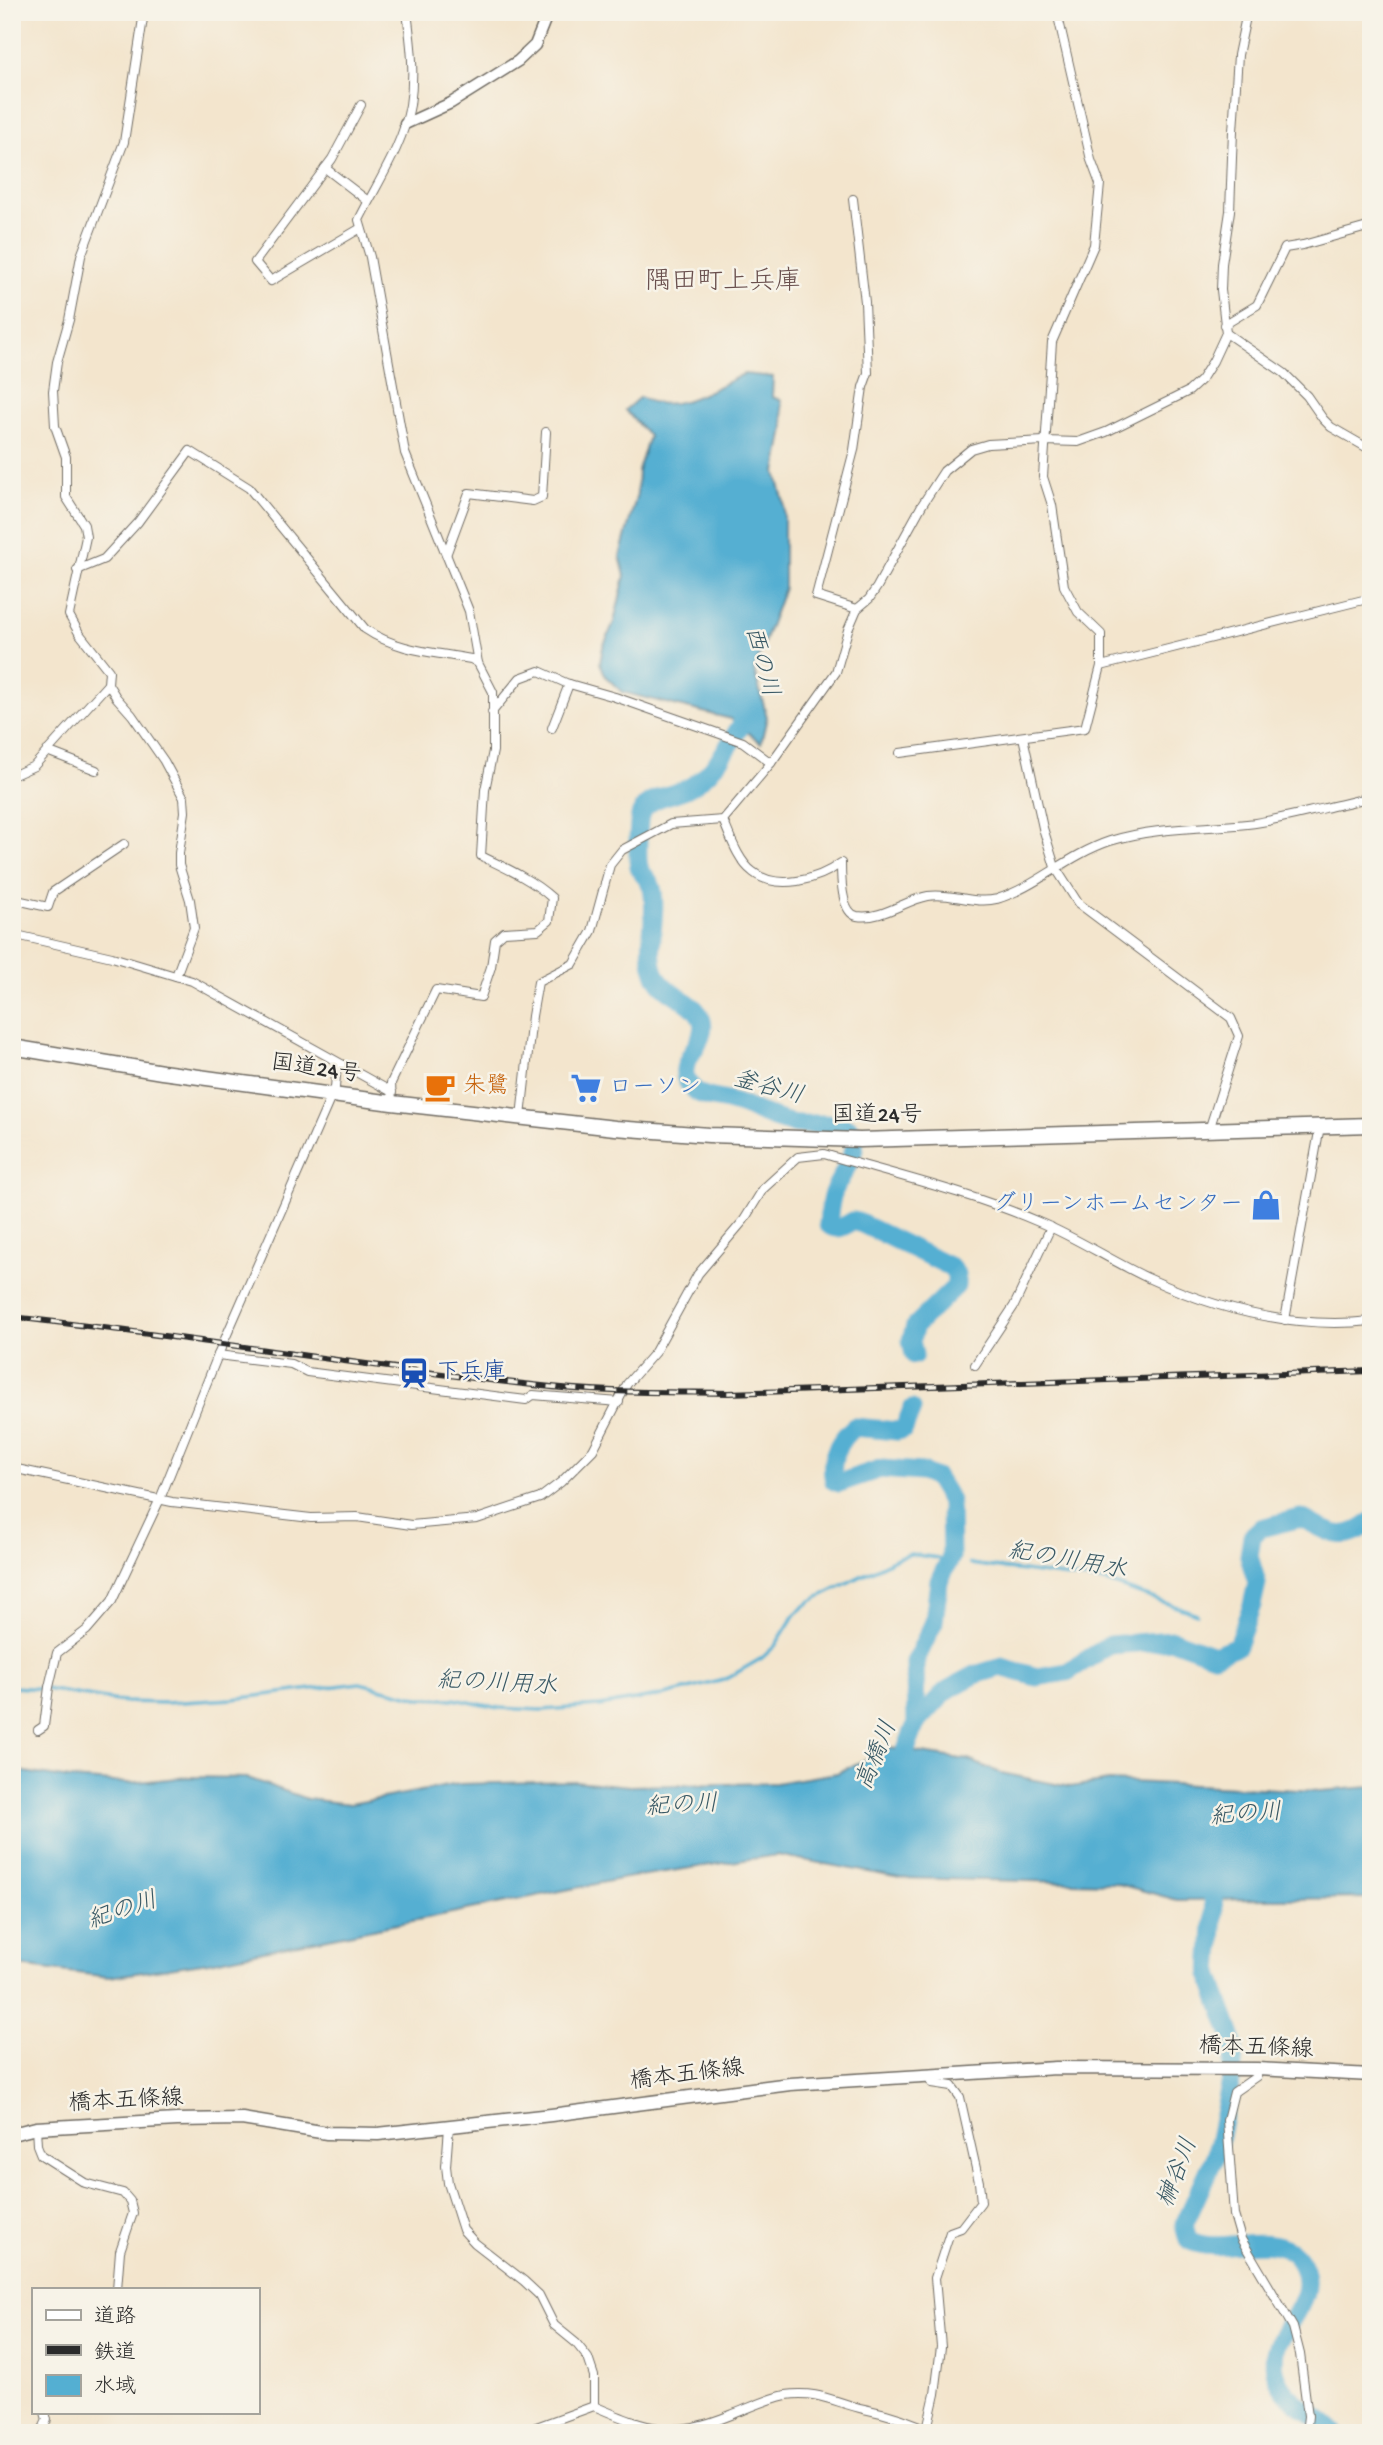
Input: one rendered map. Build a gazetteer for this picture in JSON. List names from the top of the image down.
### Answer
{
  "streets": {
    "highway": ["国道24号"],
    "main road": ["橋本五條線"]
  },
  "districts": ["隅田町上兵庫"],
  "water": [
    "西の川",
    "釜谷川",
    "紀の川用水",
    "高橋川",
    "紀の川",
    "榊谷川"
  ],
  "places": {
    "cafe": ["朱鷺"],
    "supermarket": ["ローソン"],
    "shop": ["グリーンホームセンター"],
    "station": ["下兵庫"]
  },
  "legend": ["道路", "鉄道", "水域"]
}
